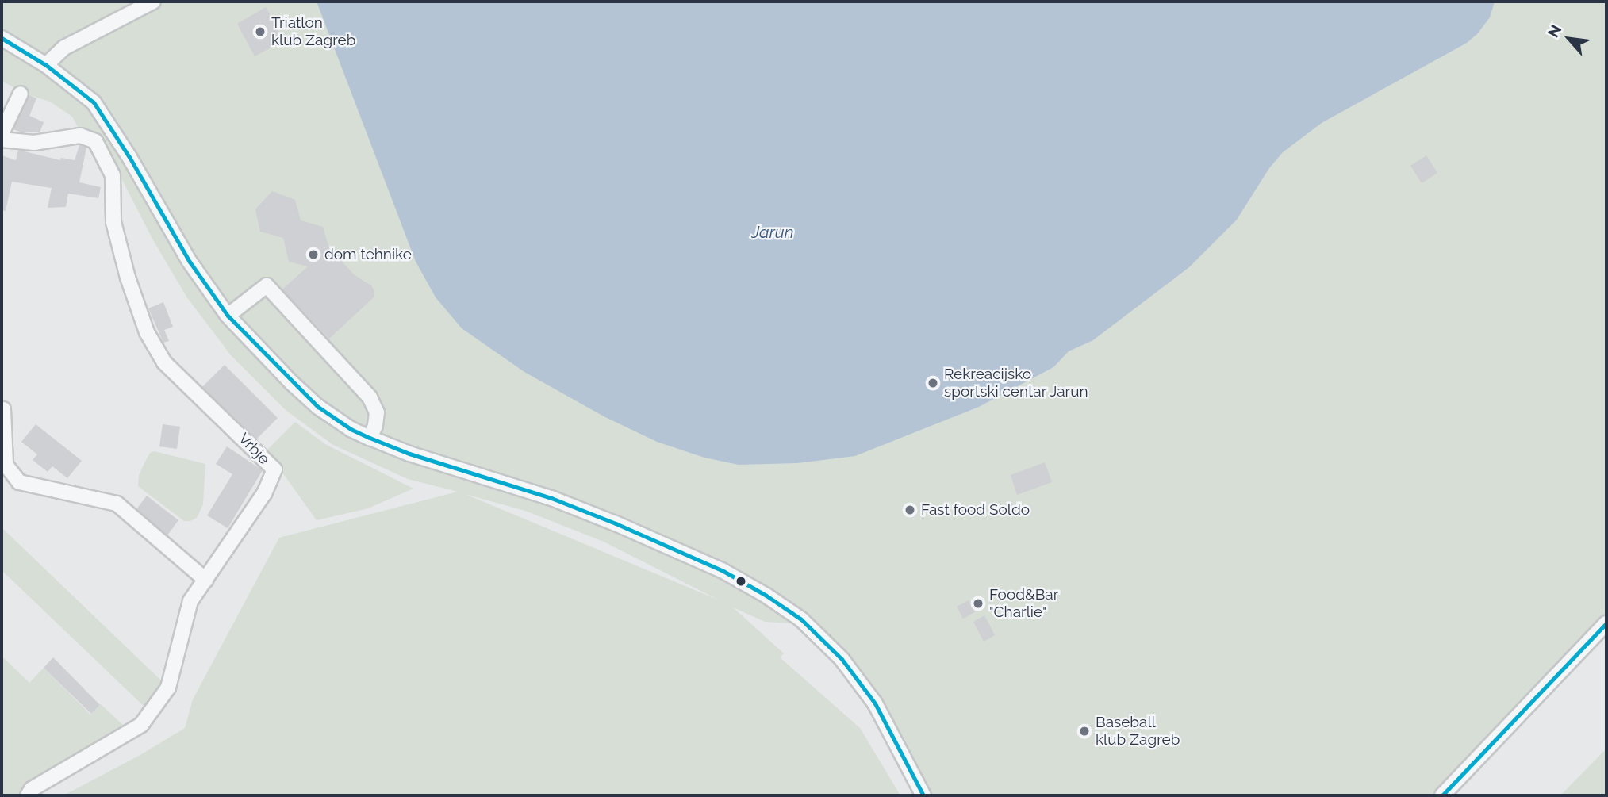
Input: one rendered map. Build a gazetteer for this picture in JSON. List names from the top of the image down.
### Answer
{
  "streets": {
    "street": ["Vrbje"]
  },
  "water": ["Jarun"],
  "places": [
    "Triatlon klub Zagreb",
    "dom tehnike",
    "Rekreacijsko sportski centar Jarun",
    "Fast food Soldo",
    "Food&Bar \"Charlie\"",
    "Baseball klub Zagreb"
  ],
  "north": "top left"
}
